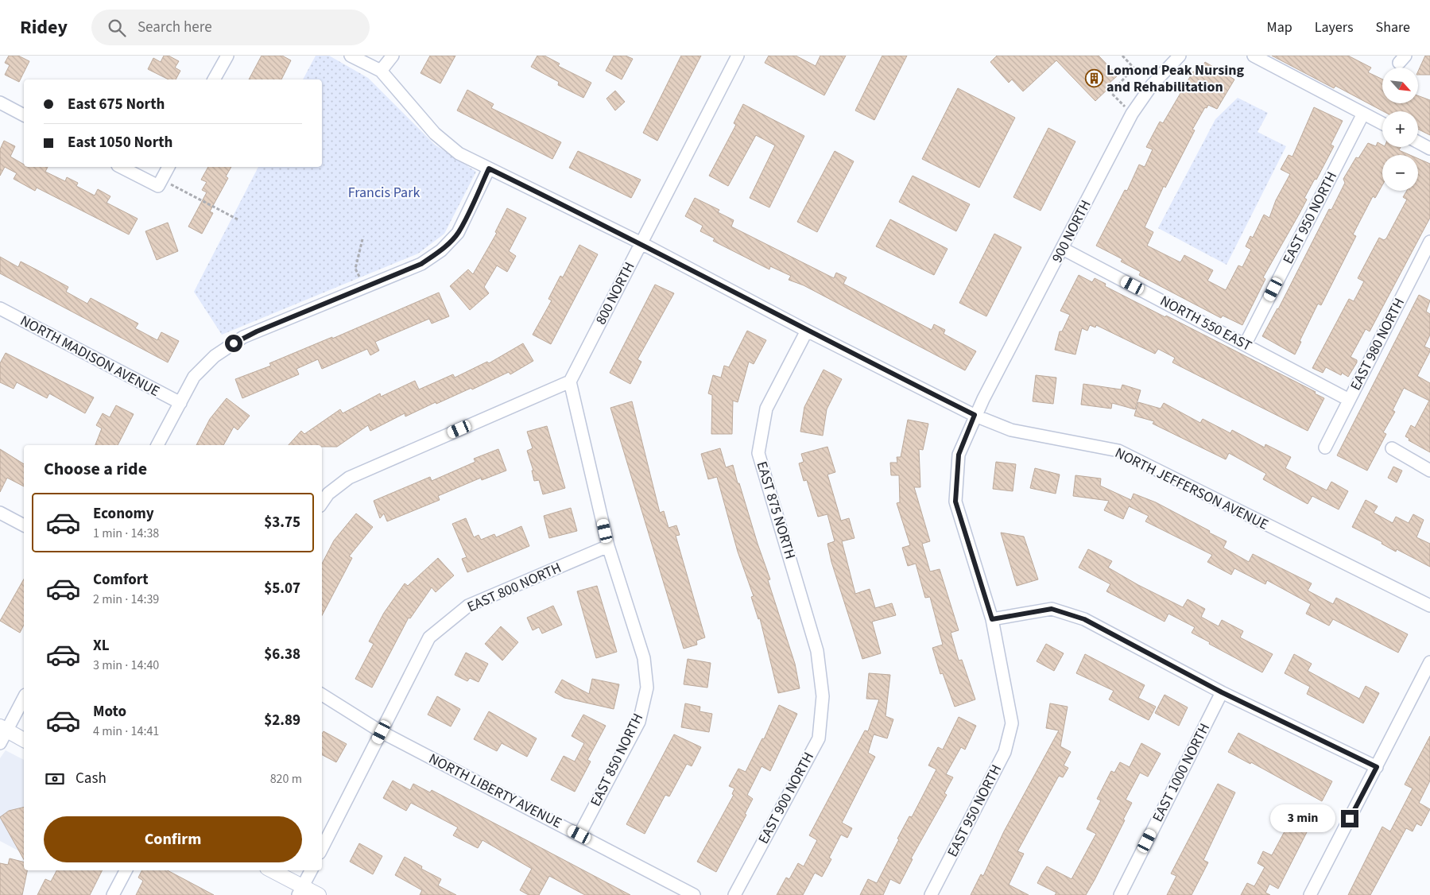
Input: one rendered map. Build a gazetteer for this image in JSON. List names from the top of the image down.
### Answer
{
  "streets": {
    "street": [
      "EAST 950 NORTH",
      "900 NORTH",
      "800 NORTH",
      "NORTH 550 EAST",
      "EAST 980 NORTH",
      "NORTH MADISON AVENUE",
      "NORTH JEFFERSON AVENUE",
      "EAST 875 NORTH",
      "EAST 800 NORTH",
      "EAST 850 NORTH",
      "EAST 1000 NORTH",
      "NORTH LIBERTY AVENUE",
      "EAST 900 NORTH"
    ]
  },
  "crossings": [
    ["EAST 950 NORTH", "900 NORTH"],
    ["EAST 950 NORTH", "NORTH 550 EAST"],
    ["900 NORTH", "NORTH 550 EAST"],
    ["900 NORTH", "NORTH JEFFERSON AVENUE"],
    ["800 NORTH", "NORTH JEFFERSON AVENUE"],
    ["NORTH 550 EAST", "EAST 980 NORTH"],
    ["NORTH JEFFERSON AVENUE", "EAST 875 NORTH"],
    ["EAST 875 NORTH", "EAST 900 NORTH"],
    ["EAST 800 NORTH", "EAST 850 NORTH"],
    ["EAST 800 NORTH", "NORTH LIBERTY AVENUE"],
    ["EAST 850 NORTH", "NORTH LIBERTY AVENUE"]
  ],
  "parks": ["Francis Park"],
  "places": {
    "building": ["Lomond Peak Nursing and Rehabilitation"]
  },
  "north": "bottom right",
  "page": {
    "header": "Ridey",
    "search": "Search here",
    "nav": ["Map", "Layers", "Share"],
    "map_buttons": ["+", "−"],
    "banner": ["East 675 North", "East 1050 North"],
    "heading": "Choose a ride",
    "list": [
      {
        "name": "Economy",
        "note": "1 min · 14:38",
        "value": "$3.75"
      },
      {
        "name": "Comfort",
        "note": "2 min · 14:39",
        "value": "$5.07"
      },
      {
        "name": "XL",
        "note": "3 min · 14:40",
        "value": "$6.38"
      },
      {
        "name": "Moto",
        "note": "4 min · 14:41",
        "value": "$2.89"
      }
    ],
    "pay": ["Cash", "820 m"],
    "bubble": "3 min",
    "buttons": "Confirm"
  }
}
